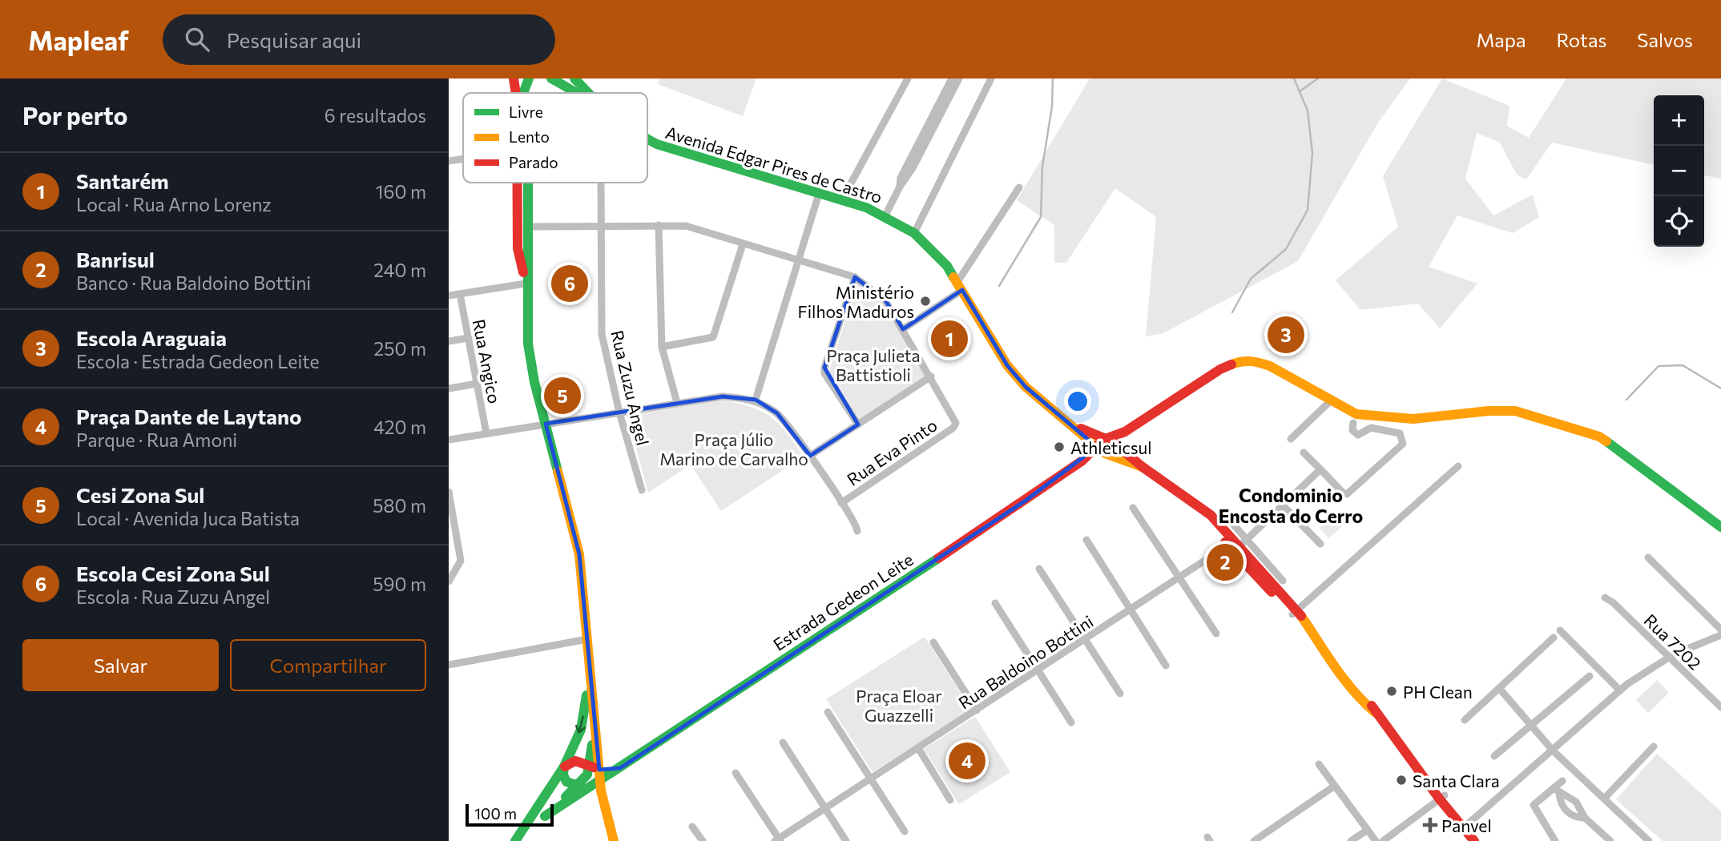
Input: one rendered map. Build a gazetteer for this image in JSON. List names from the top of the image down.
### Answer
{
  "streets": {
    "main road": ["Avenida Edgar Pires de Castro", "Estrada Gedeon Leite"],
    "street": [
      "Rua Angico",
      "Rua Zuzu Angel",
      "Rua Eva Pinto",
      "Rua 7202",
      "Rua Baldoino Bottini"
    ]
  },
  "crossings": [
    ["Avenida Edgar Pires de Castro", "Estrada Gedeon Leite"],
    ["Avenida Edgar Pires de Castro", "Rua Baldoino Bottini"]
  ],
  "districts": ["Condominio Encosta do Cerro"],
  "parks": ["Praça Julieta Battistioli", "Praça Júlio Marino de Carvalho", "Praça Eloar Guazzelli"],
  "places": {
    "other": [
      "Ministério Filhos Maduros",
      "Athleticsul",
      "PH Clean",
      "Santa Clara"
    ],
    "health": ["Panvel"]
  },
  "legend": ["Livre", "Lento", "Parado"],
  "scale_bar": "100 m",
  "page": {
    "header": "Mapleaf",
    "search": "Pesquisar aqui",
    "nav": ["Mapa", "Rotas", "Salvos"],
    "heading": ["Por perto", "6 resultados"],
    "map_buttons": ["+", "−"],
    "list": [
      {
        "mark": "1",
        "name": "Santarém",
        "note": "Local · Rua Arno Lorenz",
        "value": "160 m"
      },
      {
        "mark": "2",
        "name": "Banrisul",
        "note": "Banco · Rua Baldoino Bottini",
        "value": "240 m"
      },
      {
        "mark": "3",
        "name": "Escola Araguaia",
        "note": "Escola · Estrada Gedeon Leite",
        "value": "250 m"
      },
      {
        "mark": "4",
        "name": "Praça Dante de Laytano",
        "note": "Parque · Rua Amoni",
        "value": "420 m"
      },
      {
        "mark": "5",
        "name": "Cesi Zona Sul",
        "note": "Local · Avenida Juca Batista",
        "value": "580 m"
      },
      {
        "mark": "6",
        "name": "Escola Cesi Zona Sul",
        "note": "Escola · Rua Zuzu Angel",
        "value": "590 m"
      }
    ],
    "pins": [
      "6",
      "3",
      "1",
      "5",
      "2",
      "4"
    ],
    "buttons": ["Salvar", "Compartilhar"],
    "scale": "100 m"
  }
}
